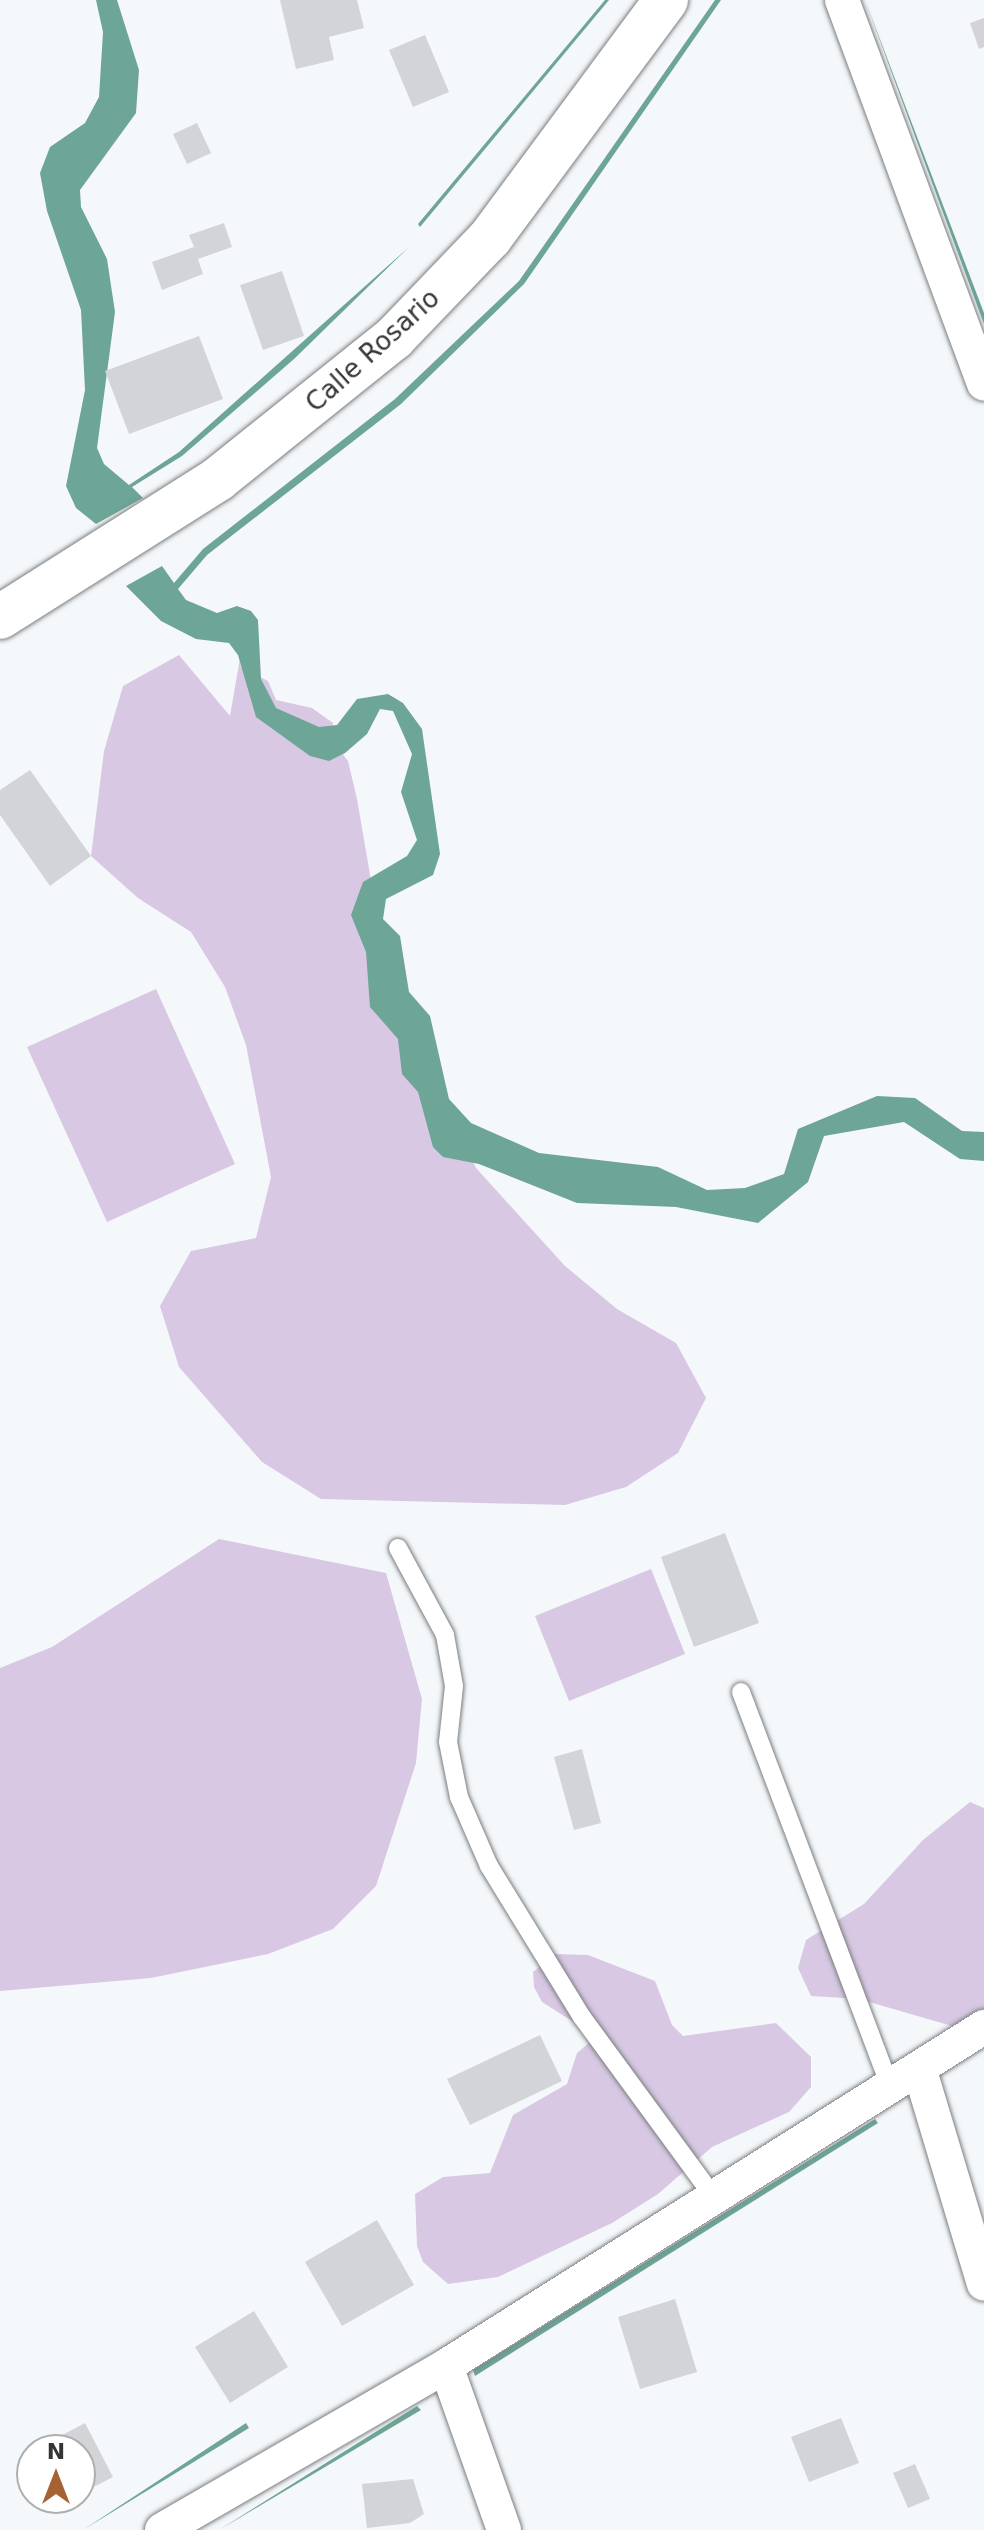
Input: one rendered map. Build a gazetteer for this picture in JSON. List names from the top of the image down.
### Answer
{
  "streets": {
    "main road": ["Calle Rosario"]
  },
  "north": "top"
}
